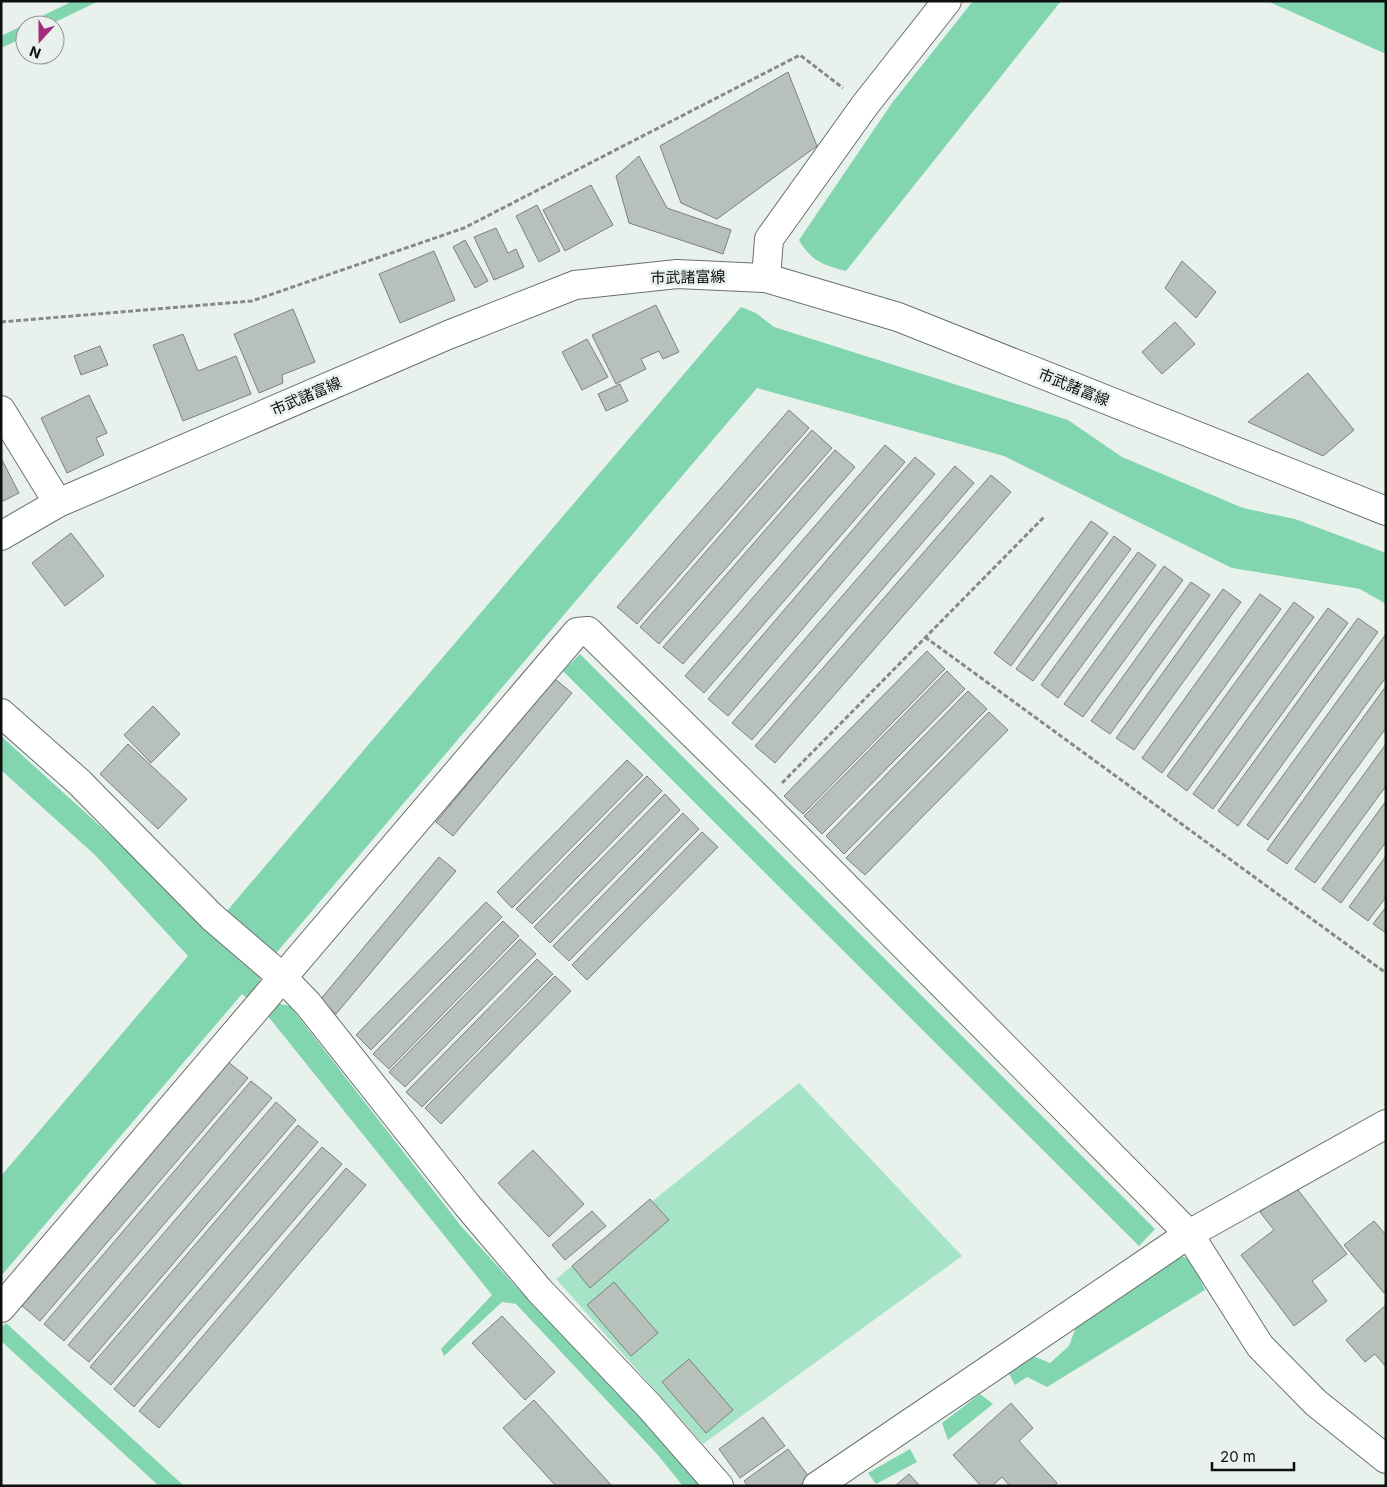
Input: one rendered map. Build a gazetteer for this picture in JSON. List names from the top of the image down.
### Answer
{
  "streets": {
    "street": ["市武諸富線"]
  },
  "scale_bar": "20 m",
  "north": "bottom"
}
